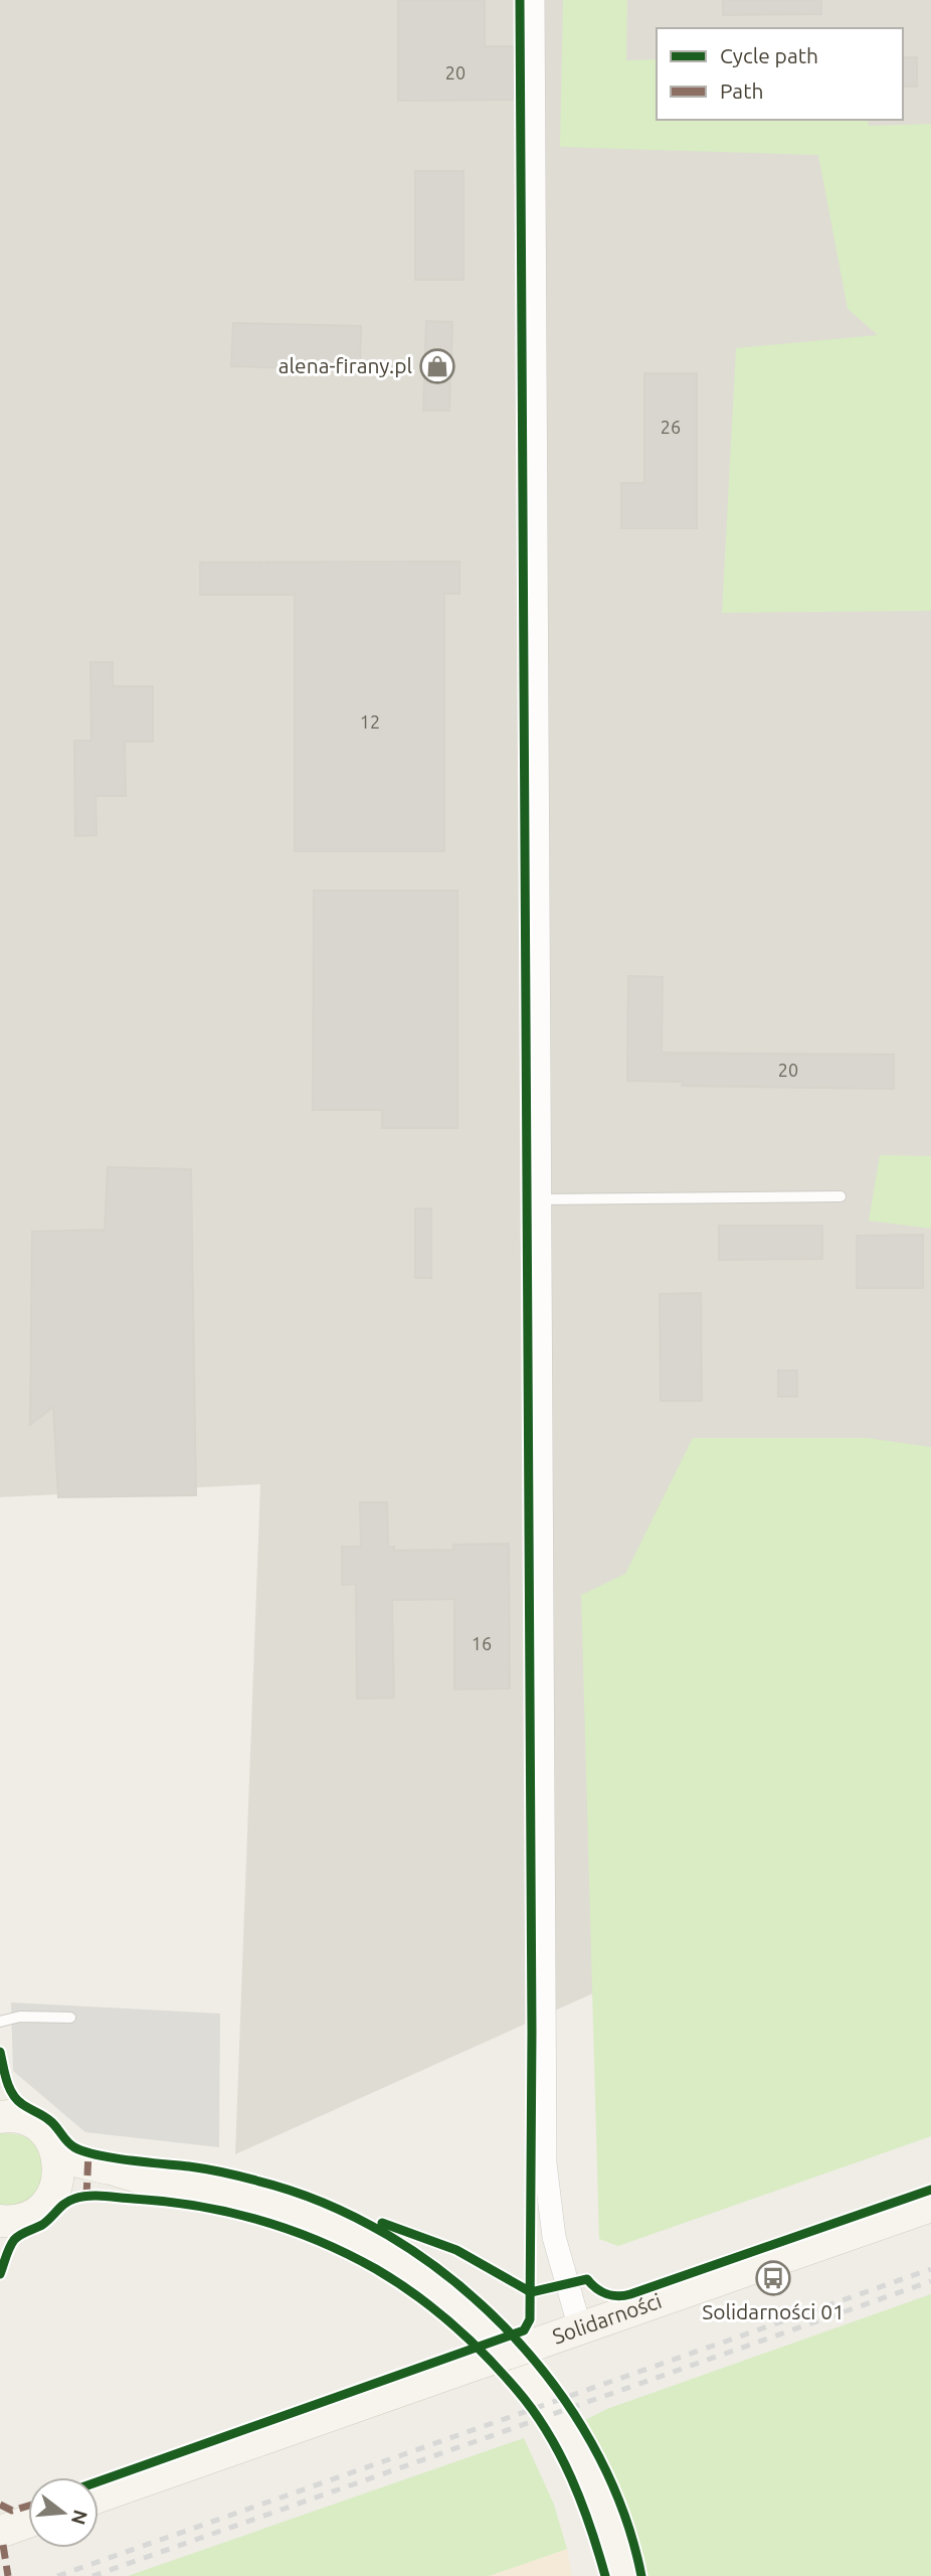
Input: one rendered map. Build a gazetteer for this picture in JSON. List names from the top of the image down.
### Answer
{
  "streets": {
    "street": ["Solidarności"]
  },
  "places": {
    "shop": ["alena-firany.pl"],
    "bus stop": ["Solidarności 01"]
  },
  "house_numbers": [
    "20",
    "26",
    "12",
    "20",
    "16"
  ],
  "legend": ["Cycle path", "Path"],
  "north": "right"
}
